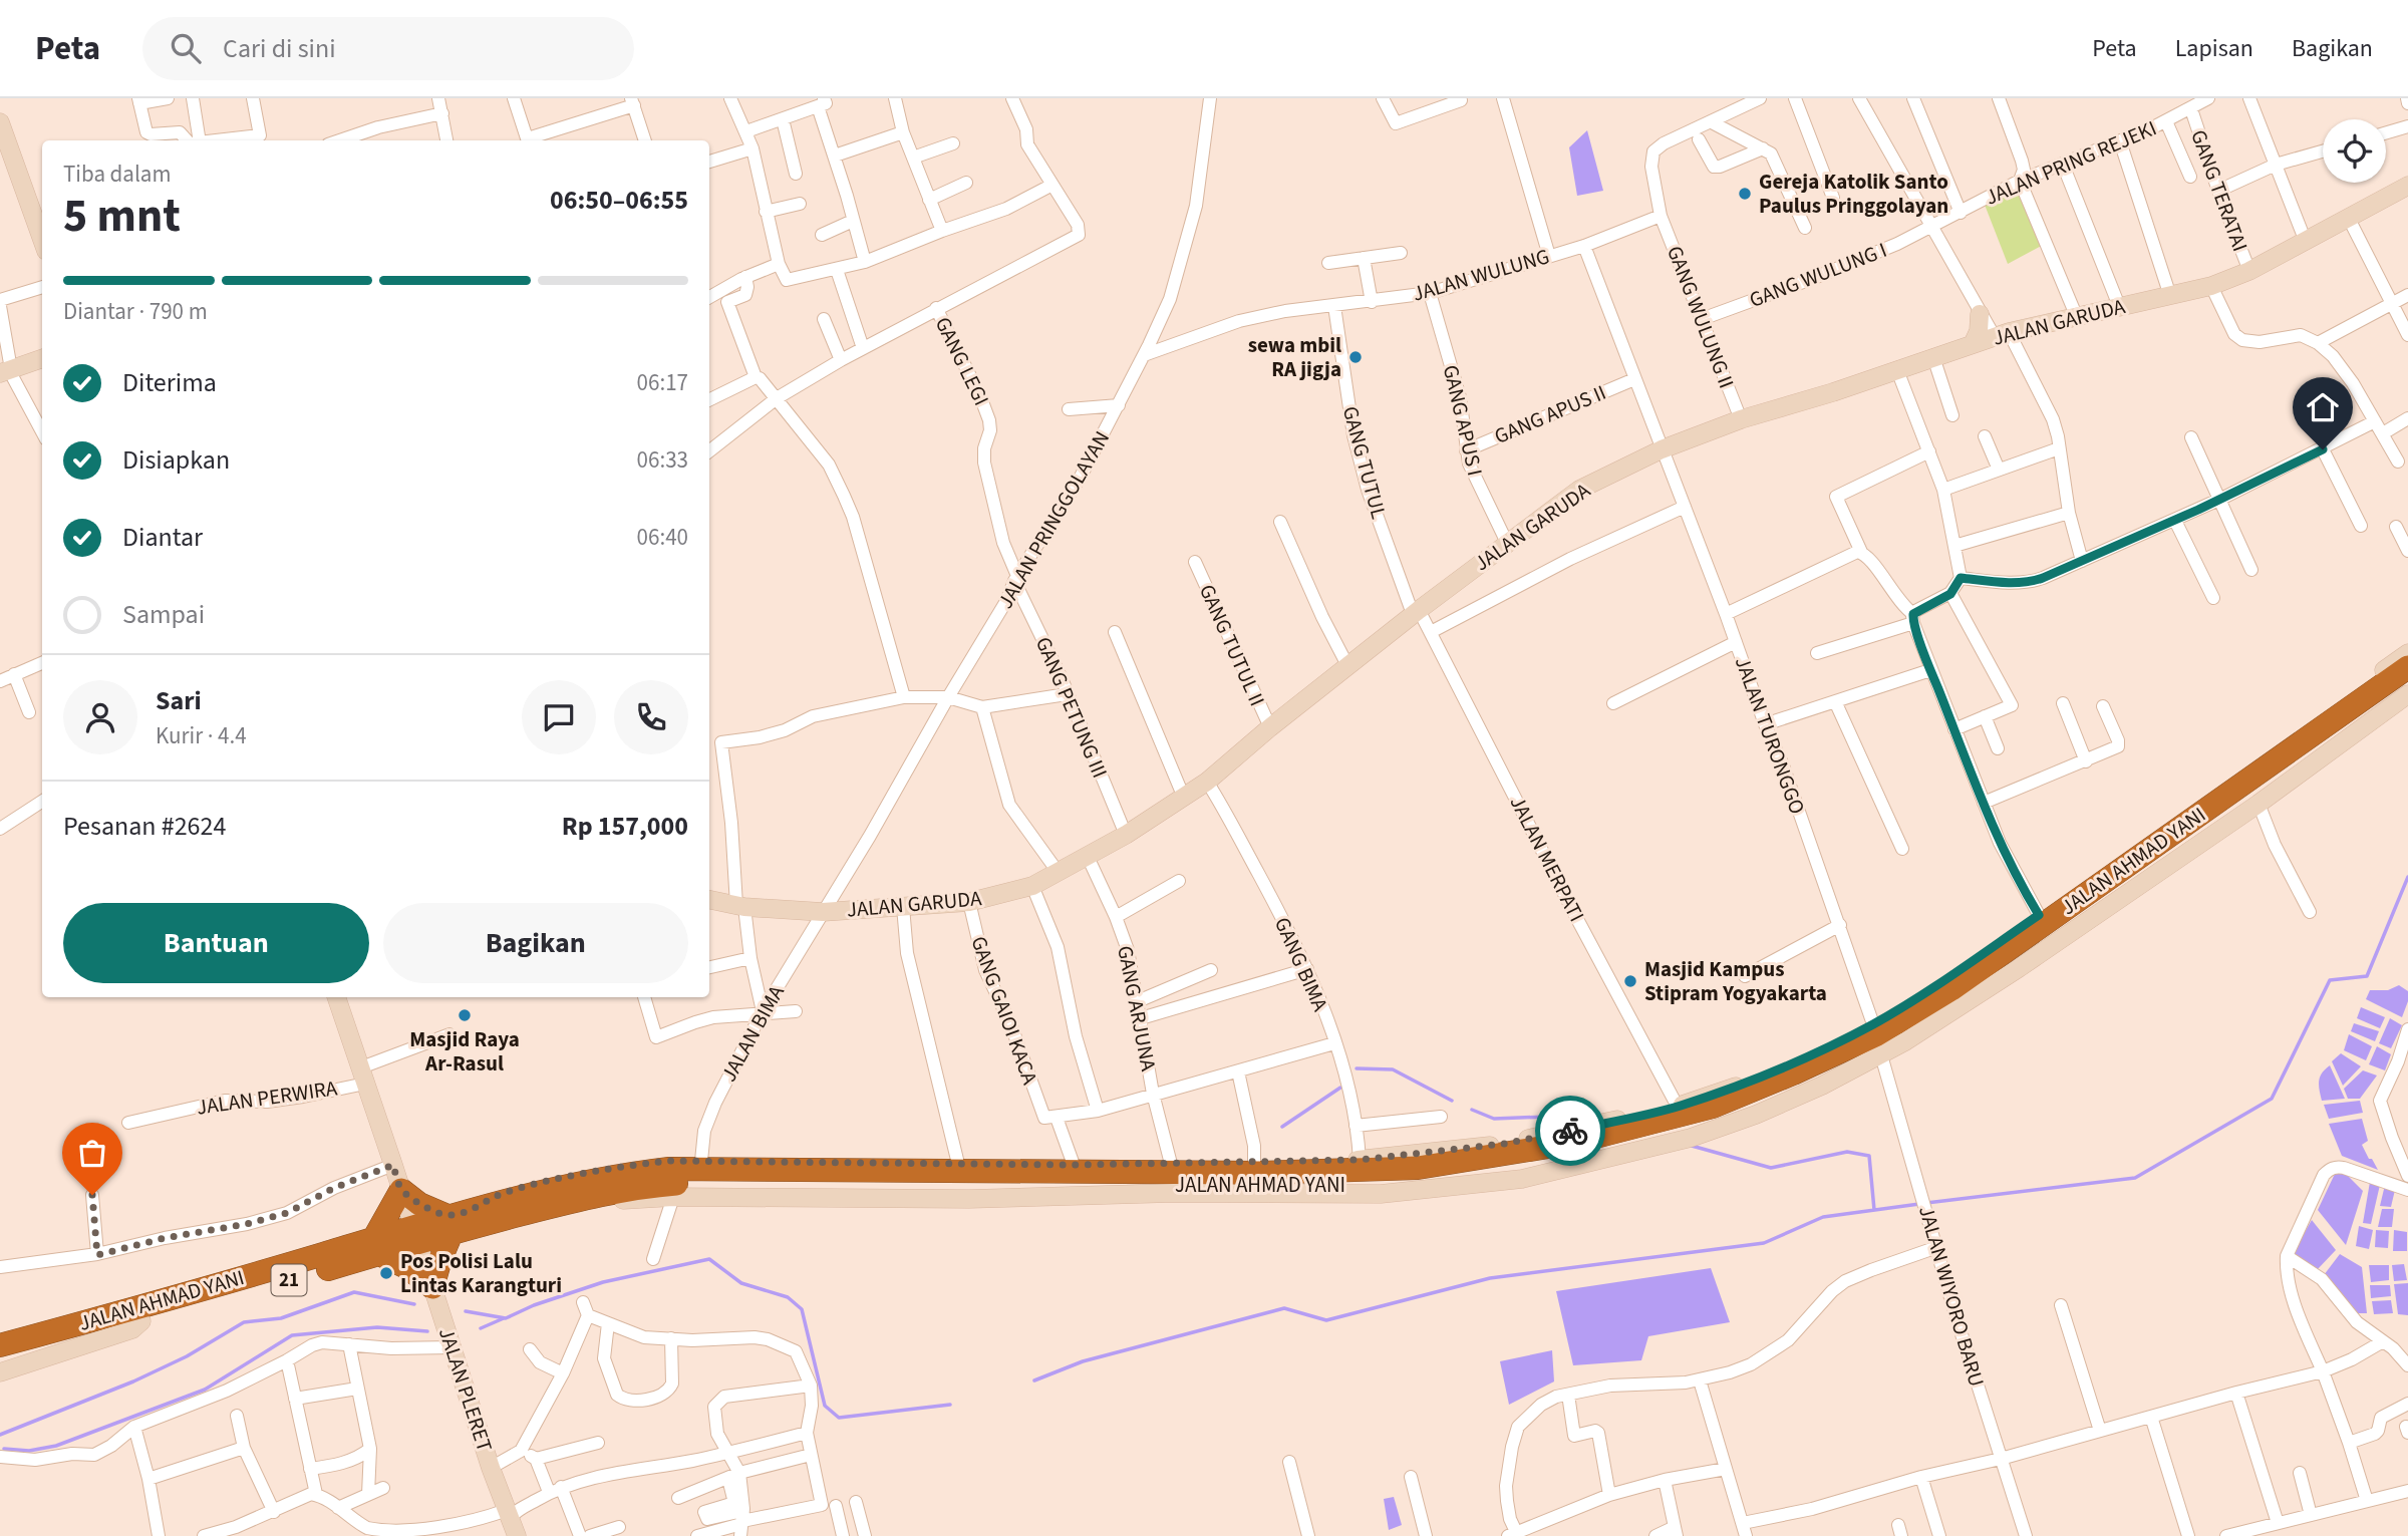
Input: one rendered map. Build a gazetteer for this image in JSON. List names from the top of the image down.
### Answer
{
  "streets": {
    "highway": ["JALAN AHMAD YANI", "21"],
    "street": [
      "JALAN PRING REJEKI",
      "GANG TERATAI",
      "JALAN WULUNG",
      "GANG WULUNG I",
      "GANG WULUNG II",
      "JALAN GARUDA",
      "GANG LEGI",
      "GANG APUS II",
      "GANG APUS I",
      "GANG TUTUL",
      "JALAN PRINGGOLAYAN",
      "GANG TUTUL II",
      "GANG PETUNG III",
      "JALAN TURONGGO",
      "JALAN MERPATI",
      "GANG BIMA",
      "GANG ARJUNA",
      "GANG GAIOI KACA",
      "JALAN BIMA",
      "JALAN PERWIRA",
      "JALAN WIYORO BARU",
      "JALAN PLERET"
    ]
  },
  "crossings": [
    ["JALAN PRING REJEKI", "GANG TERATAI"],
    ["JALAN PRING REJEKI", "GANG WULUNG I"],
    ["GANG TERATAI", "JALAN GARUDA"],
    ["JALAN WULUNG", "GANG WULUNG II"],
    ["JALAN WULUNG", "GANG APUS I"],
    ["JALAN WULUNG", "GANG TUTUL"],
    ["JALAN WULUNG", "JALAN PRINGGOLAYAN"],
    ["GANG WULUNG I", "GANG WULUNG II"],
    ["GANG WULUNG II", "JALAN GARUDA"],
    ["JALAN GARUDA", "GANG APUS I"],
    ["JALAN GARUDA", "GANG TUTUL"],
    ["JALAN GARUDA", "JALAN PRINGGOLAYAN"],
    ["JALAN GARUDA", "GANG TUTUL II"],
    ["JALAN GARUDA", "GANG PETUNG III"],
    ["JALAN GARUDA", "JALAN TURONGGO"],
    ["JALAN GARUDA", "JALAN MERPATI"],
    ["JALAN GARUDA", "GANG BIMA"],
    ["JALAN GARUDA", "GANG ARJUNA"],
    ["JALAN GARUDA", "GANG GAIOI KACA"],
    ["JALAN GARUDA", "JALAN BIMA"],
    ["GANG LEGI", "JALAN PRINGGOLAYAN"],
    ["GANG LEGI", "GANG PETUNG III"],
    ["GANG APUS II", "GANG APUS I"],
    ["GANG TUTUL", "JALAN MERPATI"],
    ["JALAN PRINGGOLAYAN", "GANG PETUNG III"],
    ["JALAN PRINGGOLAYAN", "JALAN BIMA"],
    ["JALAN AHMAD YANI", "JALAN PLERET"],
    ["JALAN PERWIRA", "JALAN PLERET"]
  ],
  "places": [
    "Gereja Katolik Santo Paulus Pringgolayan",
    "sewa mbil RA jigja",
    "Masjid Kampus Stipram Yogyakarta",
    "Masjid Raya Ar-Rasul",
    "Pos Polisi Lalu Lintas Karangturi"
  ],
  "page": {
    "header": "Peta",
    "search": "Cari di sini",
    "nav": ["Peta", "Lapisan", "Bagikan"],
    "heading": ["5 mnt", "Tiba dalam", "06:50–06:55"],
    "panel": [
      "Sari",
      "Kurir · 4.4",
      "Pesanan #2624",
      "Rp 157,000"
    ],
    "bar": "Diantar · 790 m",
    "list": [
      ["Diterima", "06:17"],
      ["Disiapkan", "06:33"],
      ["Diantar", "06:40"],
      "Sampai"
    ],
    "buttons": ["Bantuan", "Bagikan"]
  }
}
